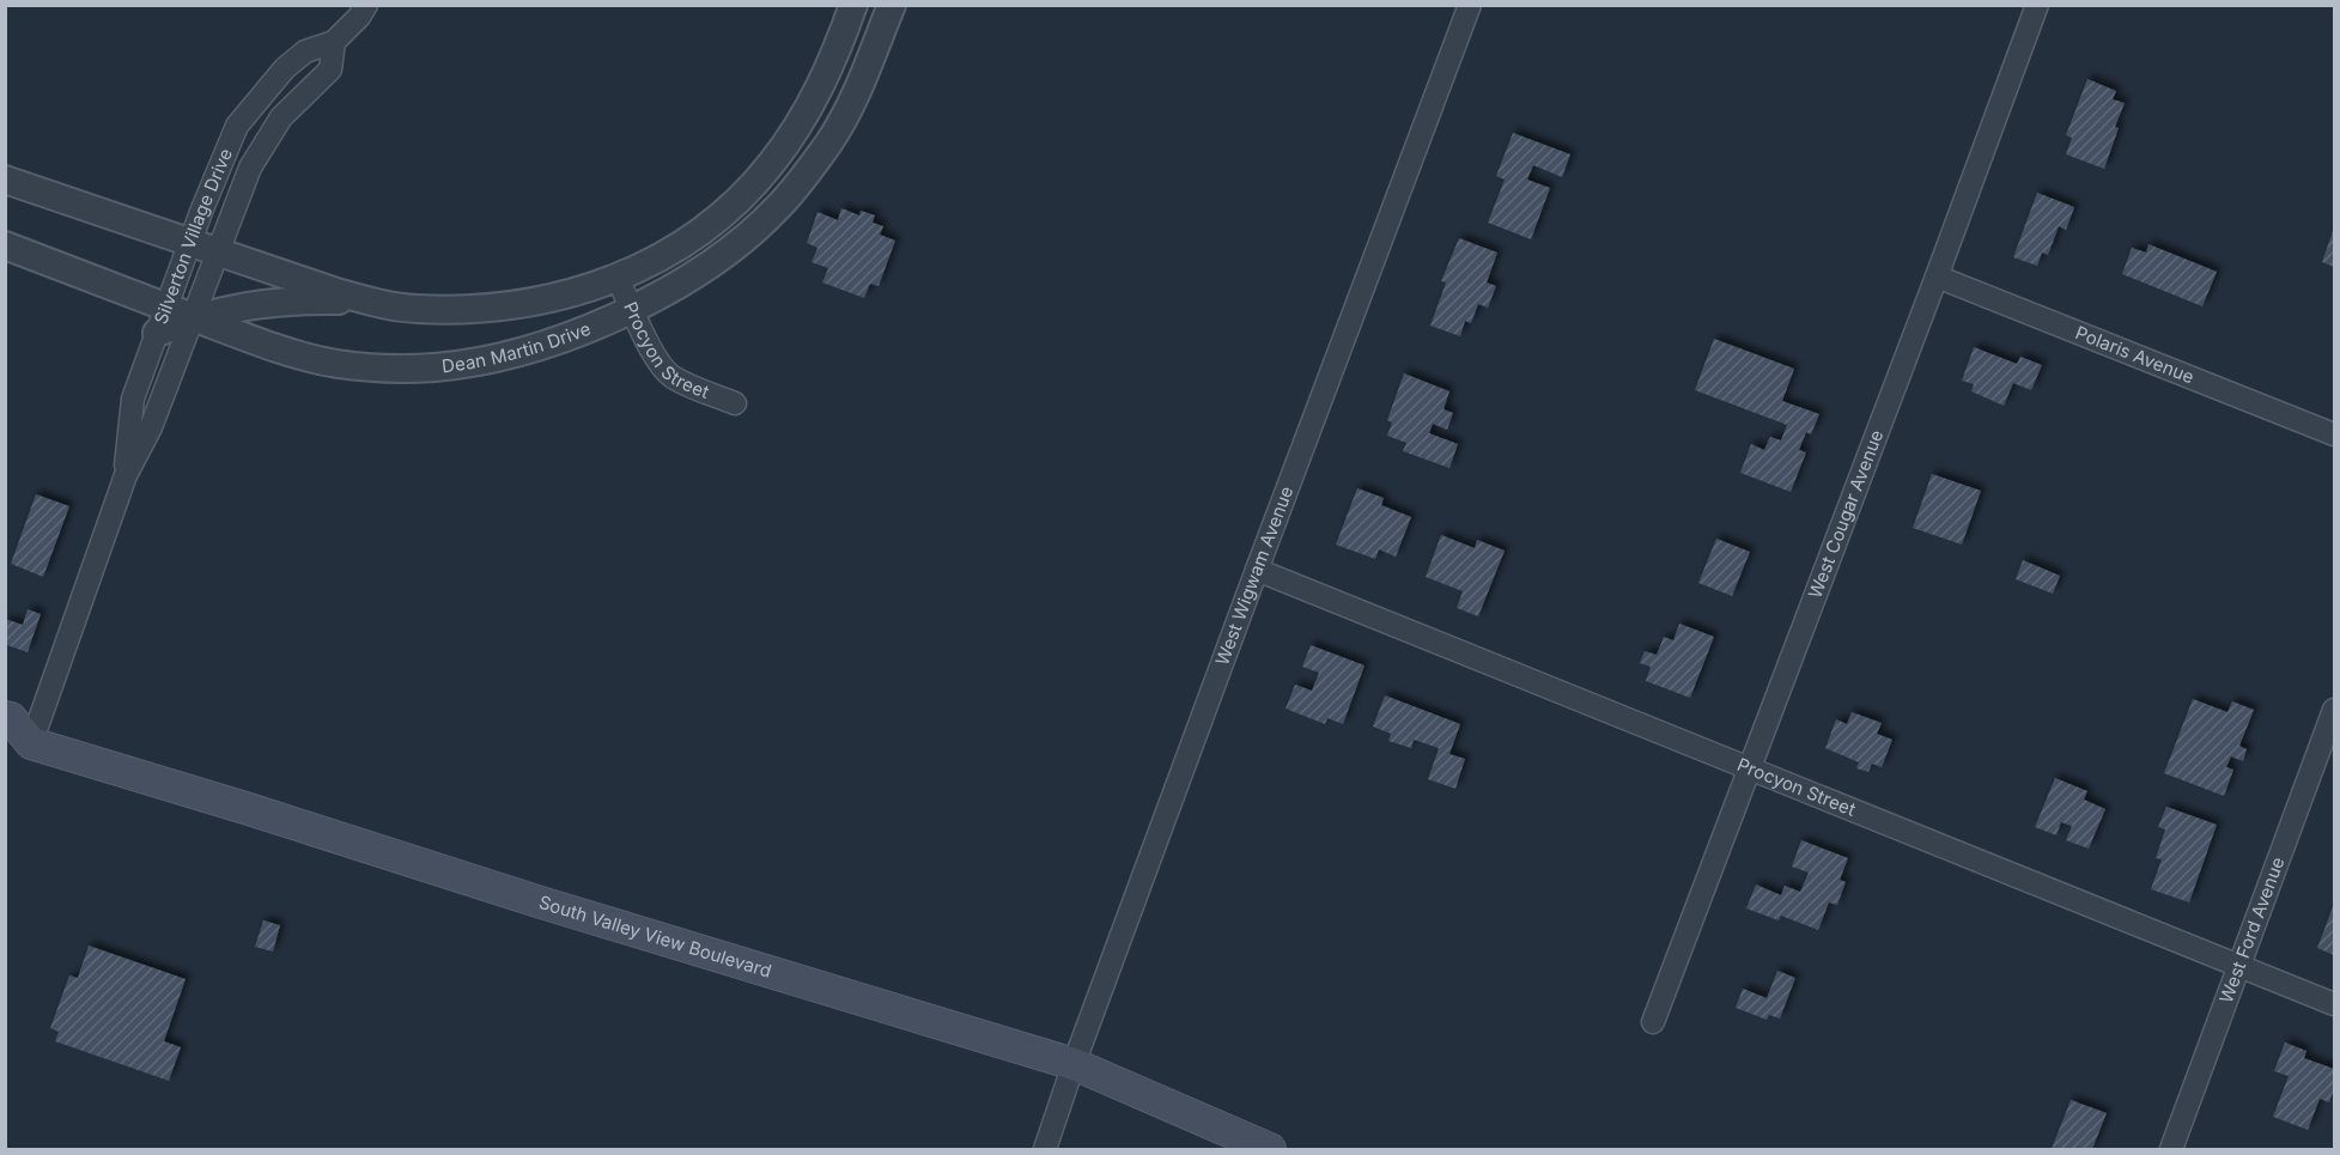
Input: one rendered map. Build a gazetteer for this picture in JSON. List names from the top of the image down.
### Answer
{
  "streets": {
    "main road": ["South Valley View Boulevard"],
    "street": [
      "Silverton Village Drive",
      "Dean Martin Drive",
      "Procyon Street",
      "Polaris Avenue",
      "West Cougar Avenue",
      "West Wigwam Avenue",
      "West Ford Avenue"
    ]
  },
  "crossings": [
    ["Silverton Village Drive", "Dean Martin Drive"],
    ["Silverton Village Drive", "South Valley View Boulevard"],
    ["Dean Martin Drive", "Procyon Street"],
    ["Procyon Street", "West Cougar Avenue"],
    ["Procyon Street", "West Wigwam Avenue"],
    ["Procyon Street", "West Ford Avenue"],
    ["Polaris Avenue", "West Cougar Avenue"],
    ["West Wigwam Avenue", "South Valley View Boulevard"]
  ]
}
